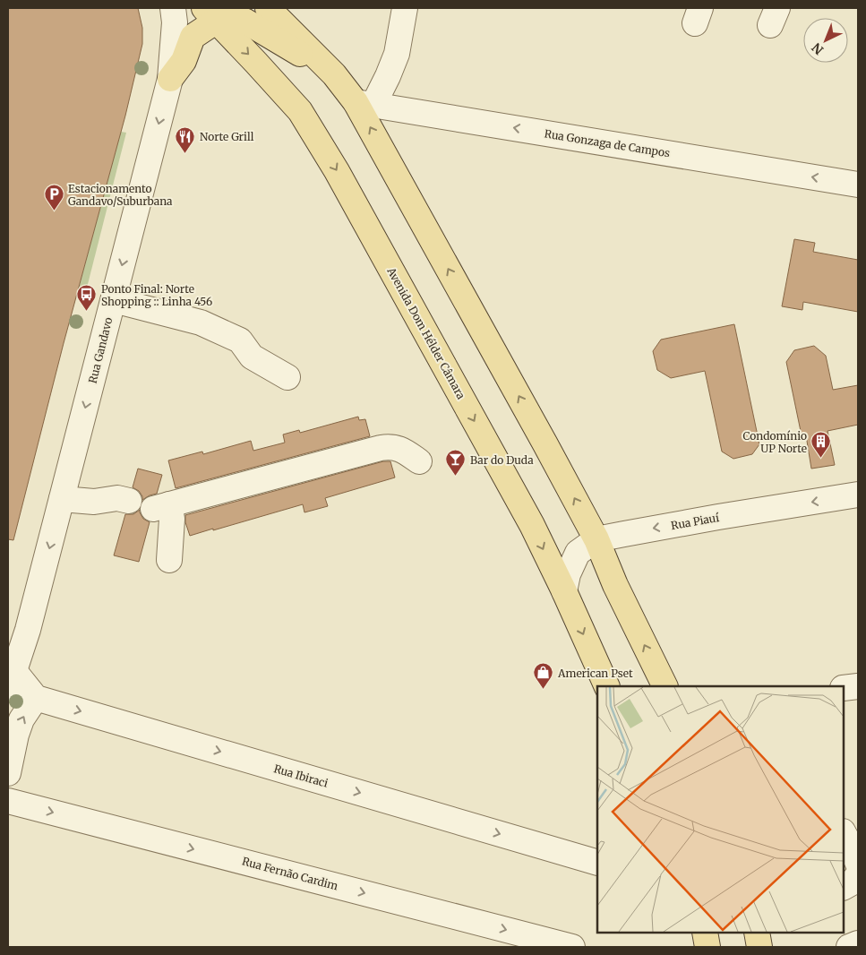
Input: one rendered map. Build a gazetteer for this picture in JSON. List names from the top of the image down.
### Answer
{
  "streets": {
    "main road": ["Avenida Dom Hélder Câmara"],
    "street": [
      "Rua Gonzaga de Campos",
      "Rua Gandavo",
      "Rua Piauí",
      "Rua Ibiraci",
      "Rua Fernão Cardim"
    ]
  },
  "crossings": [
    ["Avenida Dom Hélder Câmara", "Rua Piauí"]
  ],
  "one_way": [
    "Rua Gonzaga de Campos",
    "Rua Gandavo",
    "Rua Piauí",
    "Rua Ibiraci",
    "Rua Fernão Cardim"
  ],
  "places": {
    "restaurant": ["Norte Grill"],
    "parking": ["Estacionamento Gandavo/Suburbana"],
    "bus stop": ["Ponto Final: Norte Shopping :: Linha 456"],
    "building": ["Condomínio UP Norte"],
    "bar": ["Bar do Duda"],
    "shop": ["American Pset"]
  },
  "north": "bottom left"
}
